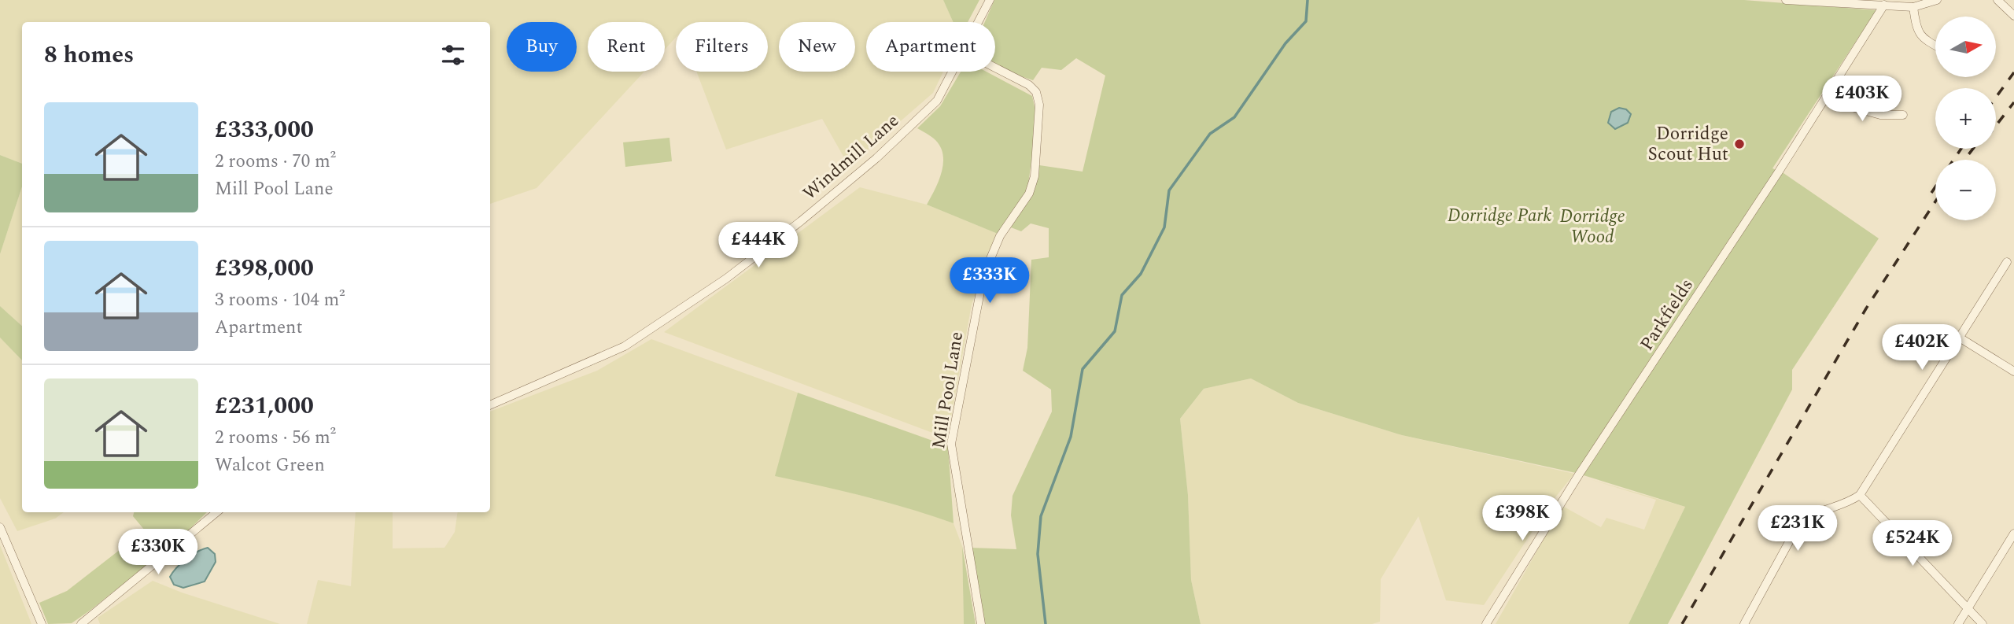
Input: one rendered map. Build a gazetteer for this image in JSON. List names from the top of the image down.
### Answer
{
  "streets": {
    "street": ["Windmill Lane", "Parkfields", "Mill Pool Lane"]
  },
  "parks": ["Dorridge Park", "Dorridge Wood"],
  "places": ["Dorridge Scout Hut"],
  "north": "right",
  "page": {
    "map_buttons": ["+", "−"],
    "chip": [
      "Buy",
      "Rent",
      "Filters",
      "New",
      "Apartment"
    ],
    "heading": "8 homes",
    "price": [
      "£403K",
      "£444K",
      "£333K",
      "£402K",
      "£398K",
      "£231K",
      "£524K",
      "£330K"
    ],
    "list": [
      {
        "name": "£333,000",
        "note": "2 rooms · 70 m² · Mill Pool Lane"
      },
      {
        "name": "£398,000",
        "note": "3 rooms · 104 m² · Apartment"
      },
      {
        "name": "£231,000",
        "note": "2 rooms · 56 m² · Walcot Green"
      }
    ]
  }
}
